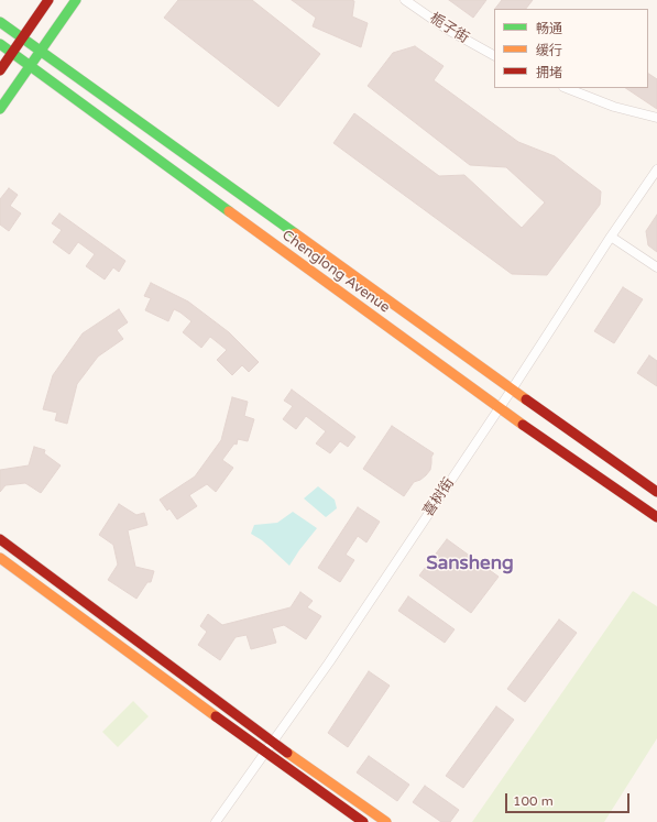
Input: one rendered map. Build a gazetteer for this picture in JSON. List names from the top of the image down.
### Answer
{
  "streets": {
    "main road": ["Chenglong Avenue"],
    "street": ["栀子街", "喜树街"]
  },
  "crossings": [
    ["Chenglong Avenue", "喜树街"]
  ],
  "districts": ["Sansheng"],
  "legend": ["畅通", "缓行", "拥堵"],
  "scale_bar": "100 m"
}
